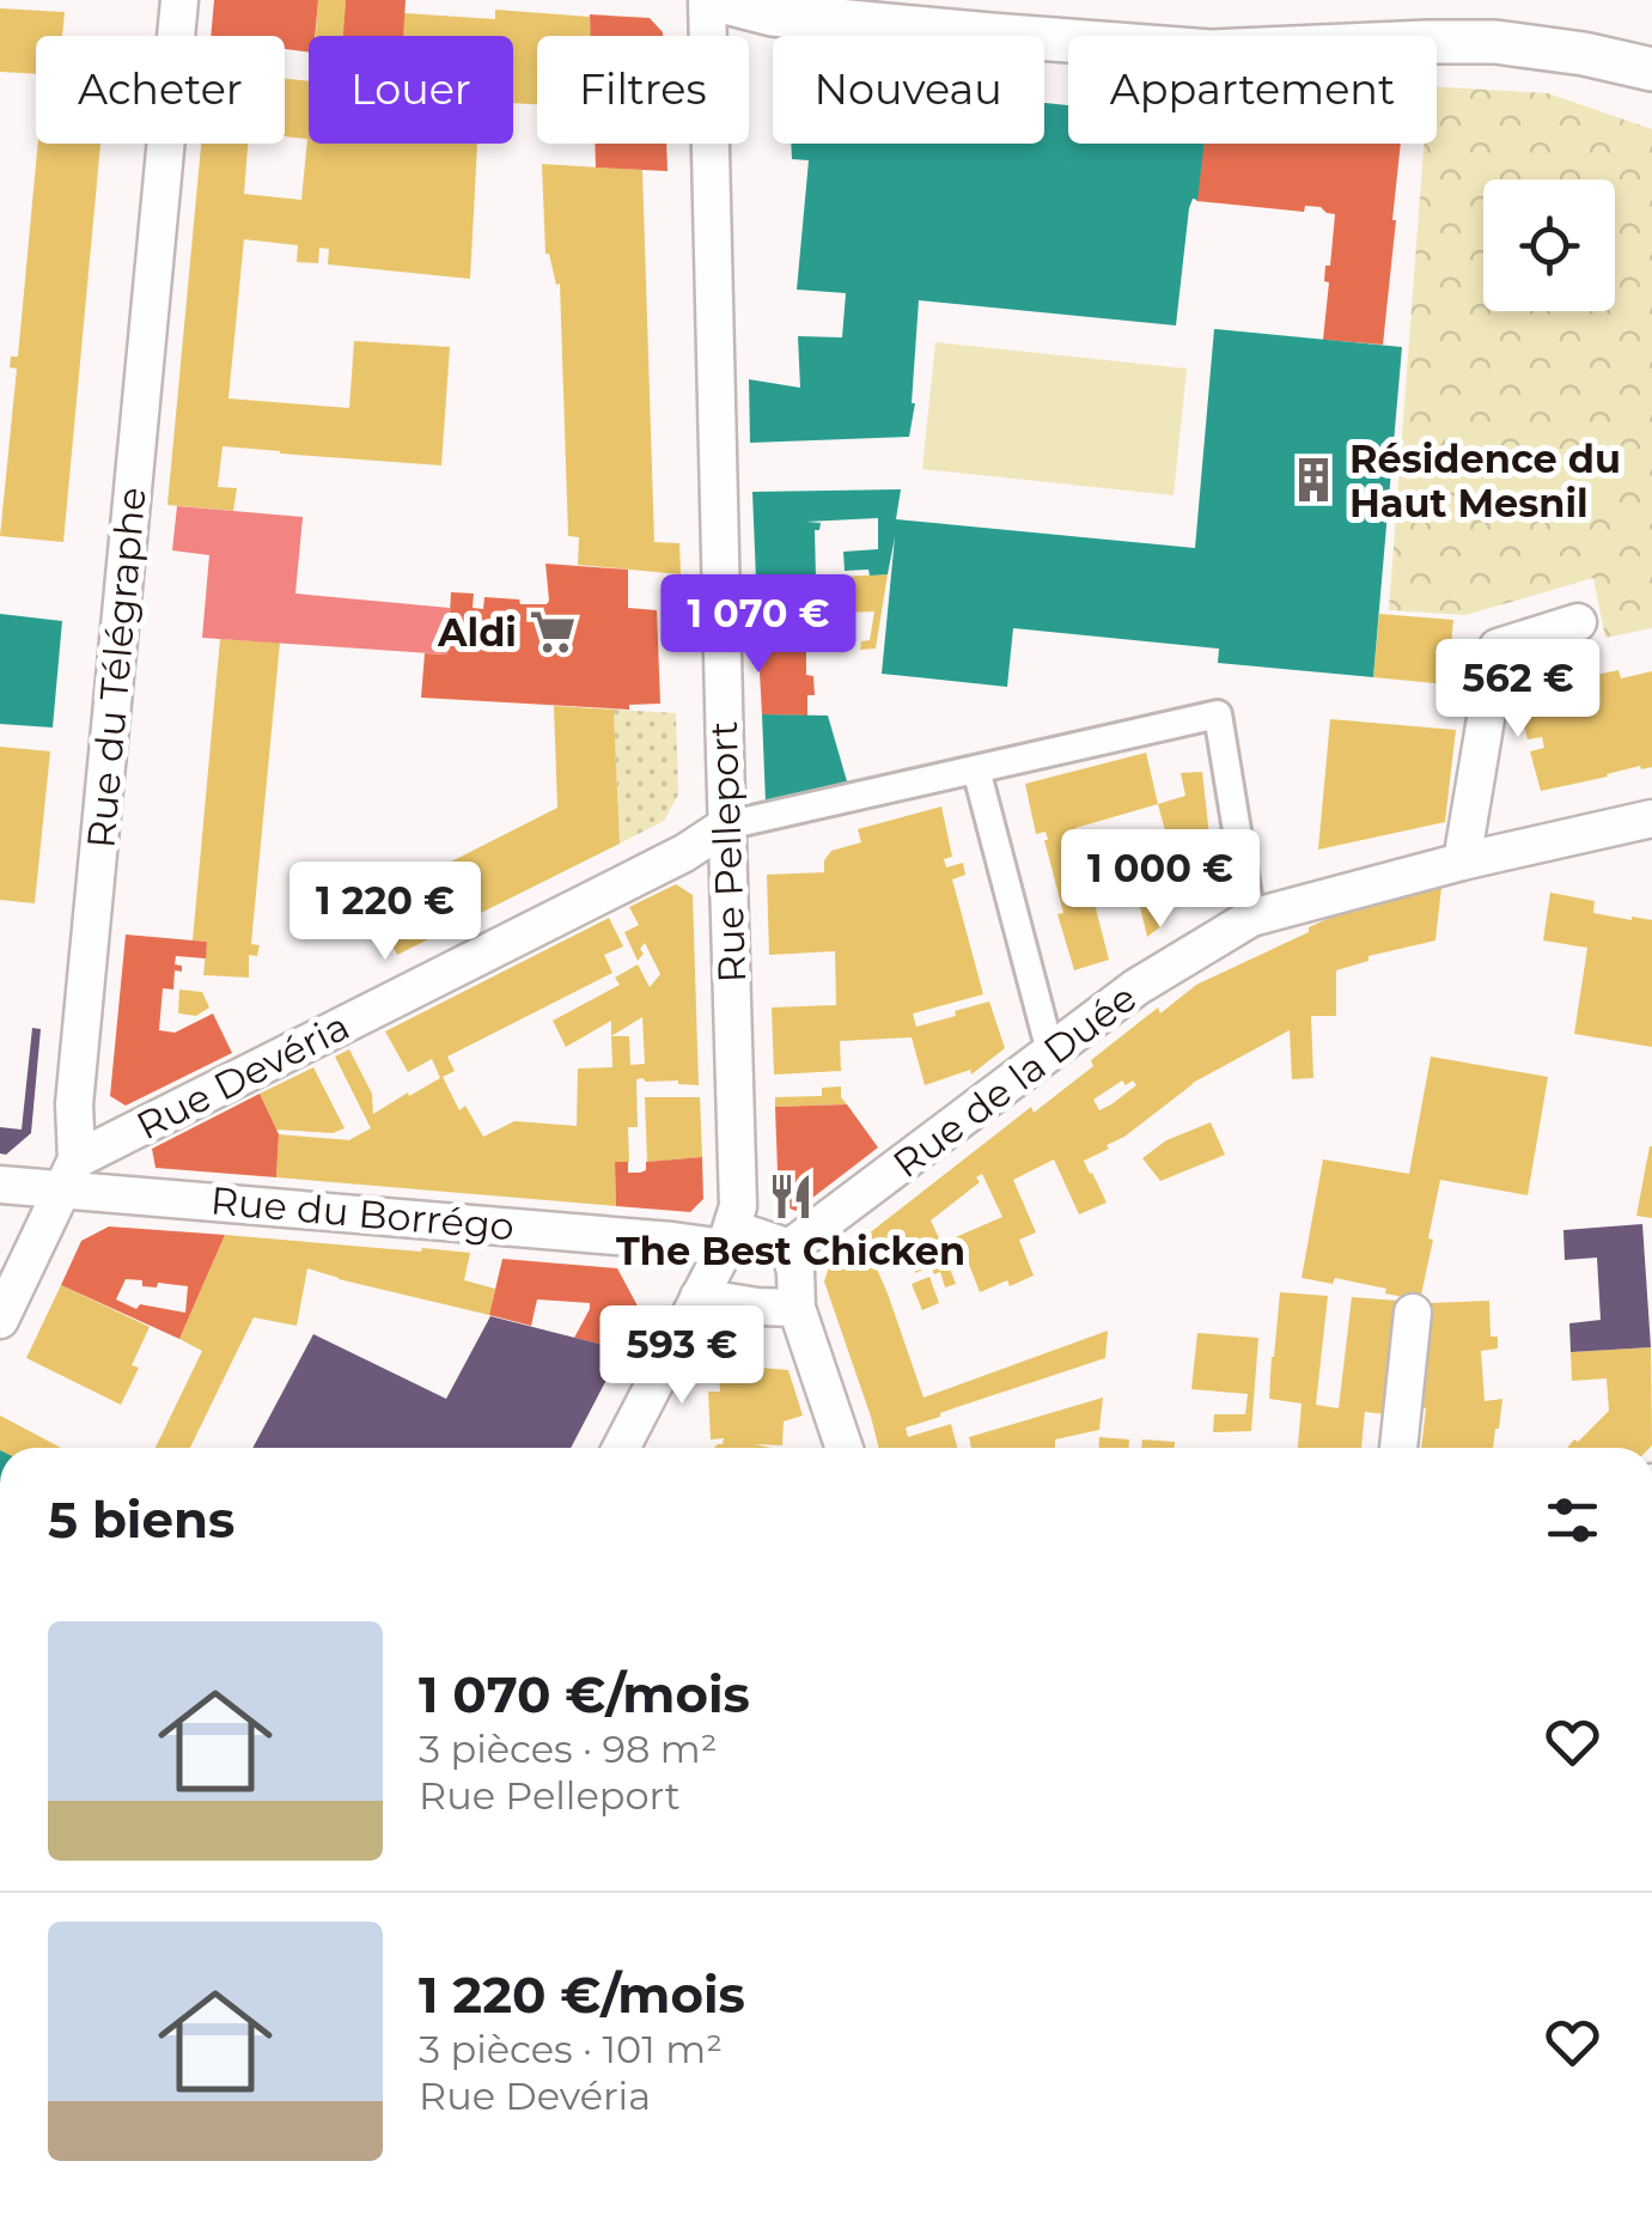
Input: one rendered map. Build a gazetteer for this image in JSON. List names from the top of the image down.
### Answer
{
  "streets": {
    "street": [
      "Rue du Télégraphe",
      "Rue Pelleport",
      "Rue Devéria",
      "Rue de la Duée",
      "Rue du Borrégo"
    ]
  },
  "crossings": [
    ["Rue du Télégraphe", "Rue Devéria"],
    ["Rue du Télégraphe", "Rue du Borrégo"],
    ["Rue Pelleport", "Rue Devéria"],
    ["Rue Pelleport", "Rue du Borrégo"],
    ["Rue Devéria", "Rue du Borrégo"]
  ],
  "places": {
    "building": ["Résidence du Haut Mesnil"],
    "supermarket": ["Aldi"],
    "restaurant": ["The Best Chicken"]
  },
  "page": {
    "chip": [
      "Acheter",
      "Louer",
      "Filtres",
      "Nouveau",
      "Appartement"
    ],
    "price": [
      "1 070 €",
      "562 €",
      "1 000 €",
      "1 220 €",
      "593 €"
    ],
    "heading": "5 biens",
    "list": [
      {
        "name": "1 070 €/mois",
        "note": "3 pièces · 98 m² · Rue Pelleport"
      },
      {
        "name": "1 220 €/mois",
        "note": "3 pièces · 101 m² · Rue Devéria"
      }
    ]
  }
}
